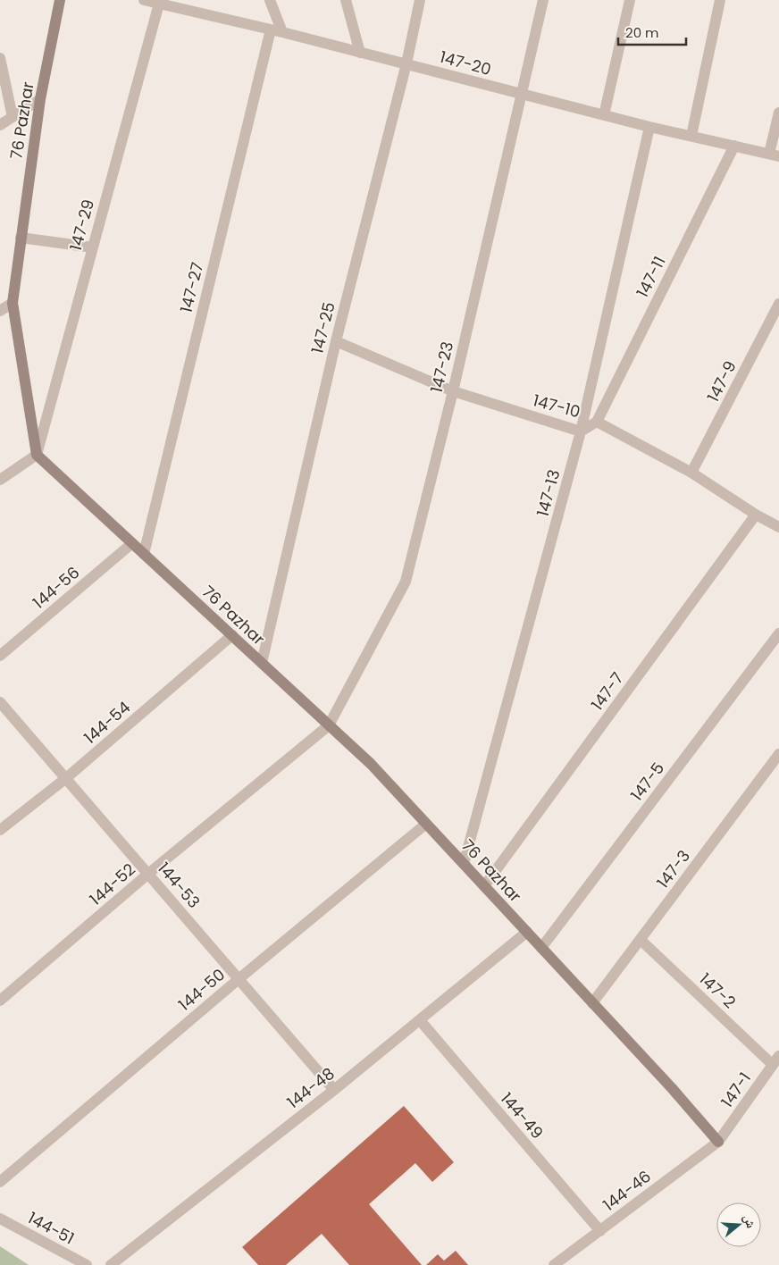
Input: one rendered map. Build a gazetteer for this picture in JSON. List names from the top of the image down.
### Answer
{
  "streets": {
    "street": [
      "147-20",
      "76 Pazhar",
      "147-29",
      "147-11",
      "147-27",
      "147-25",
      "147-23",
      "147-9",
      "147-10",
      "147-13",
      "144-56",
      "147-7",
      "144-54",
      "147-5",
      "147-3",
      "144-52",
      "144-53",
      "144-50",
      "147-2",
      "144-48",
      "147-1",
      "144-49",
      "144-46",
      "144-51"
    ]
  },
  "crossings": [
    ["147-20", "147-29"],
    ["147-20", "147-11"],
    ["147-20", "147-27"],
    ["147-20", "147-25"],
    ["147-20", "147-23"],
    ["147-20", "147-13"],
    ["76 Pazhar", "147-29"],
    ["76 Pazhar", "147-27"],
    ["76 Pazhar", "147-25"],
    ["76 Pazhar", "147-23"],
    ["76 Pazhar", "147-13"],
    ["76 Pazhar", "144-56"],
    ["76 Pazhar", "147-7"],
    ["76 Pazhar", "144-54"],
    ["76 Pazhar", "147-5"],
    ["76 Pazhar", "147-3"],
    ["76 Pazhar", "144-52"],
    ["76 Pazhar", "144-50"],
    ["76 Pazhar", "144-48"],
    ["76 Pazhar", "147-1"],
    ["76 Pazhar", "144-46"],
    ["147-11", "147-10"],
    ["147-25", "147-10"],
    ["147-23", "147-10"],
    ["147-23", "144-52"],
    ["147-9", "147-10"],
    ["147-10", "147-13"],
    ["147-10", "147-7"],
    ["144-54", "144-53"],
    ["147-3", "147-2"],
    ["144-52", "144-53"],
    ["144-53", "144-50"],
    ["144-53", "144-48"],
    ["147-2", "147-1"],
    ["144-48", "144-49"],
    ["147-1", "144-46"],
    ["144-49", "144-46"]
  ],
  "scale_bar": "20 m",
  "north": "right"
}
